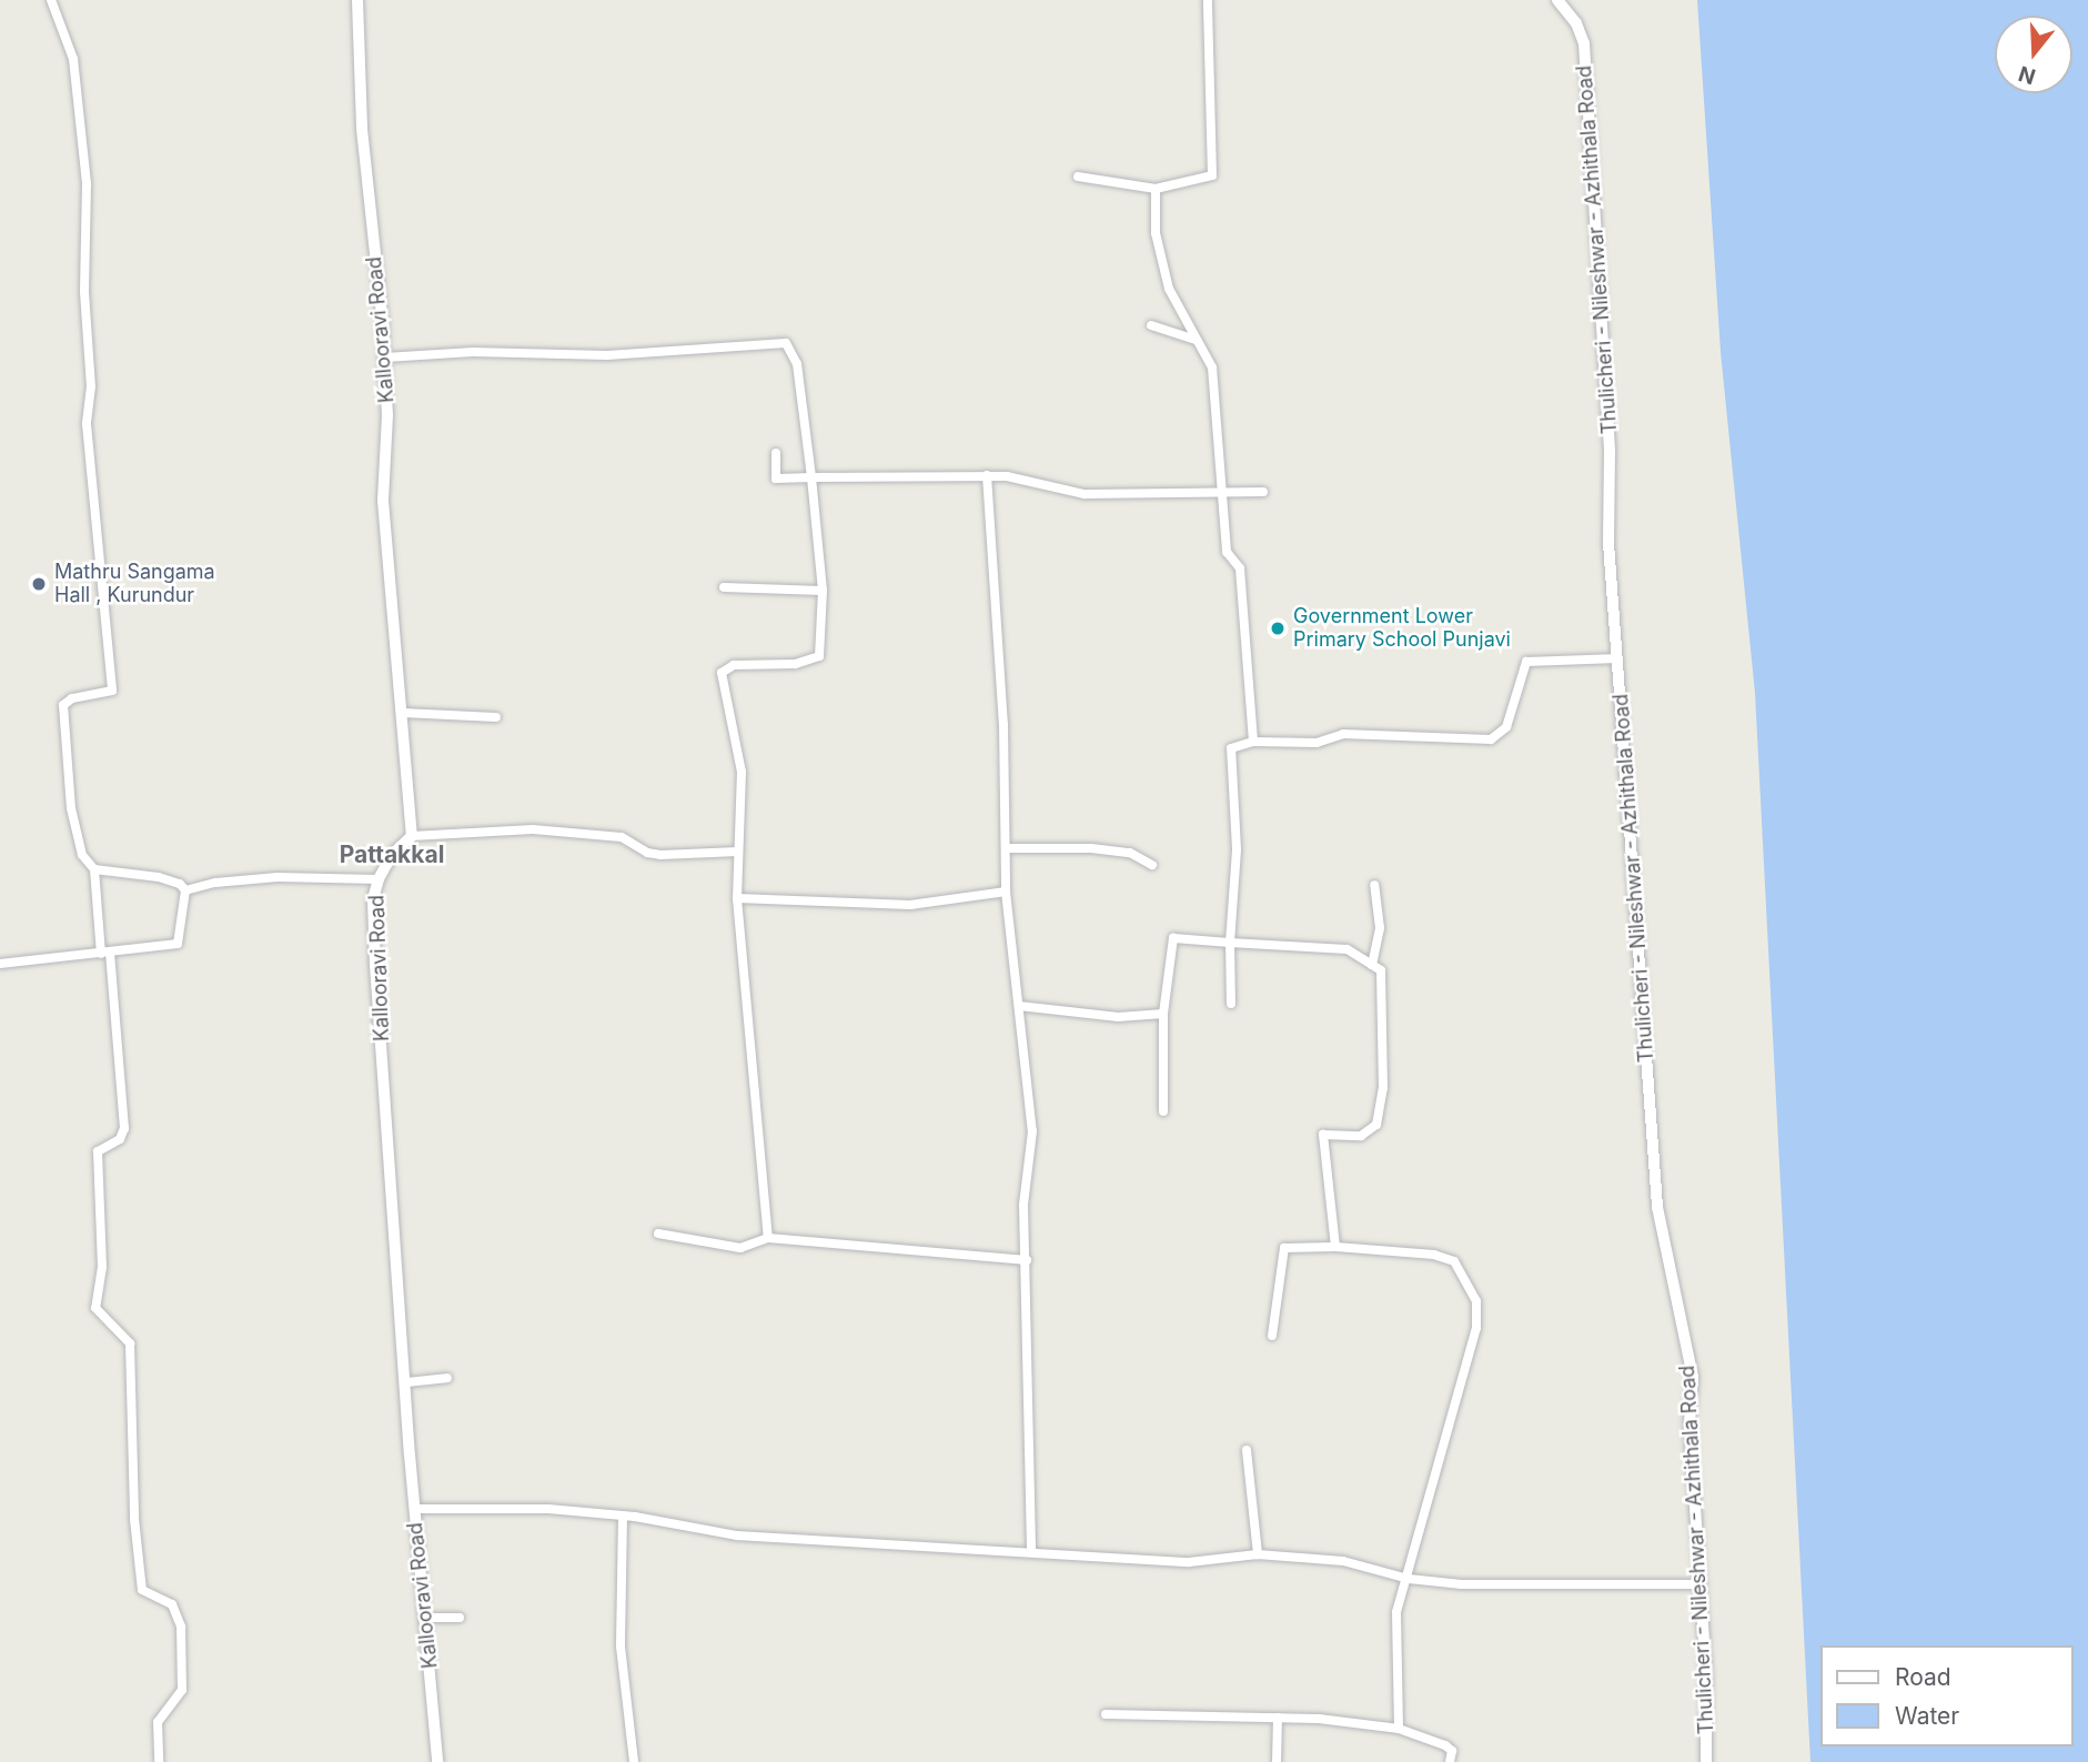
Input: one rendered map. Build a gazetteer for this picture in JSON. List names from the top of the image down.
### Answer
{
  "streets": {
    "main road": ["Thulicheri - Nileshwar - Azhithala Road", "Kallooravi Road"]
  },
  "districts": ["Pattakkal"],
  "places": ["Mathru Sangama Hall , Kurundur", "Government Lower Primary School Punjavi"],
  "legend": ["Road", "Water"],
  "north": "bottom"
}
